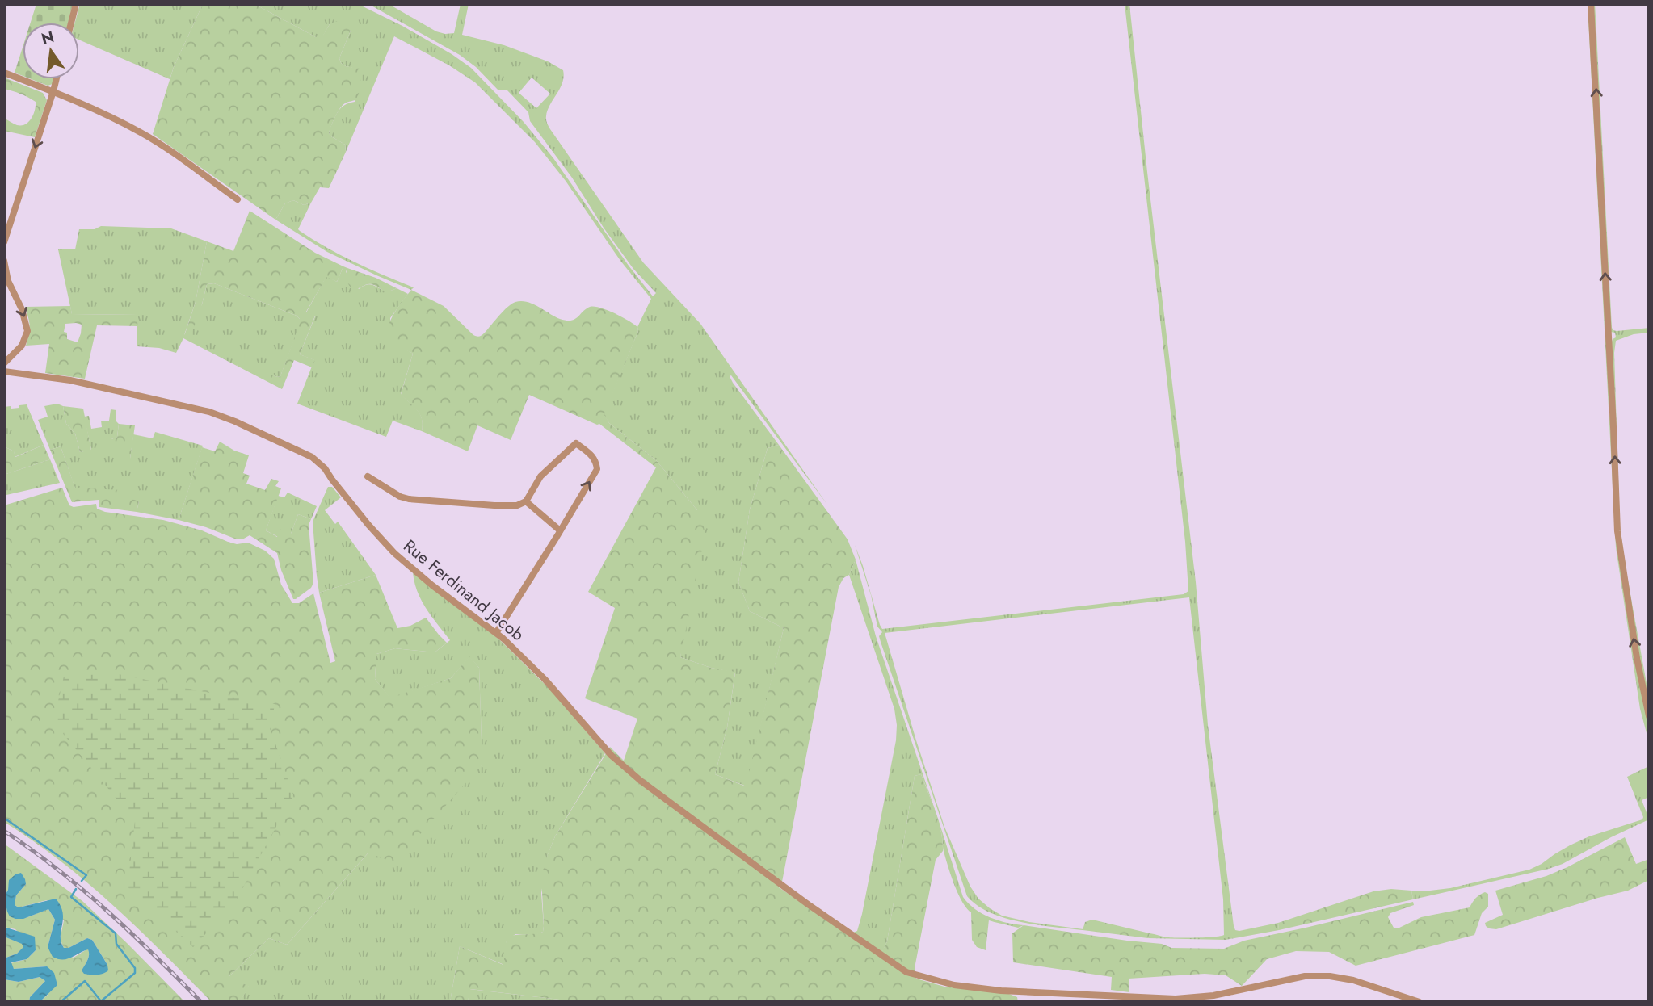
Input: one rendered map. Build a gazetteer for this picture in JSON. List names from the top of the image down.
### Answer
{
  "streets": {
    "street": ["Rue Ferdinand Jacob"]
  },
  "north": "top"
}
